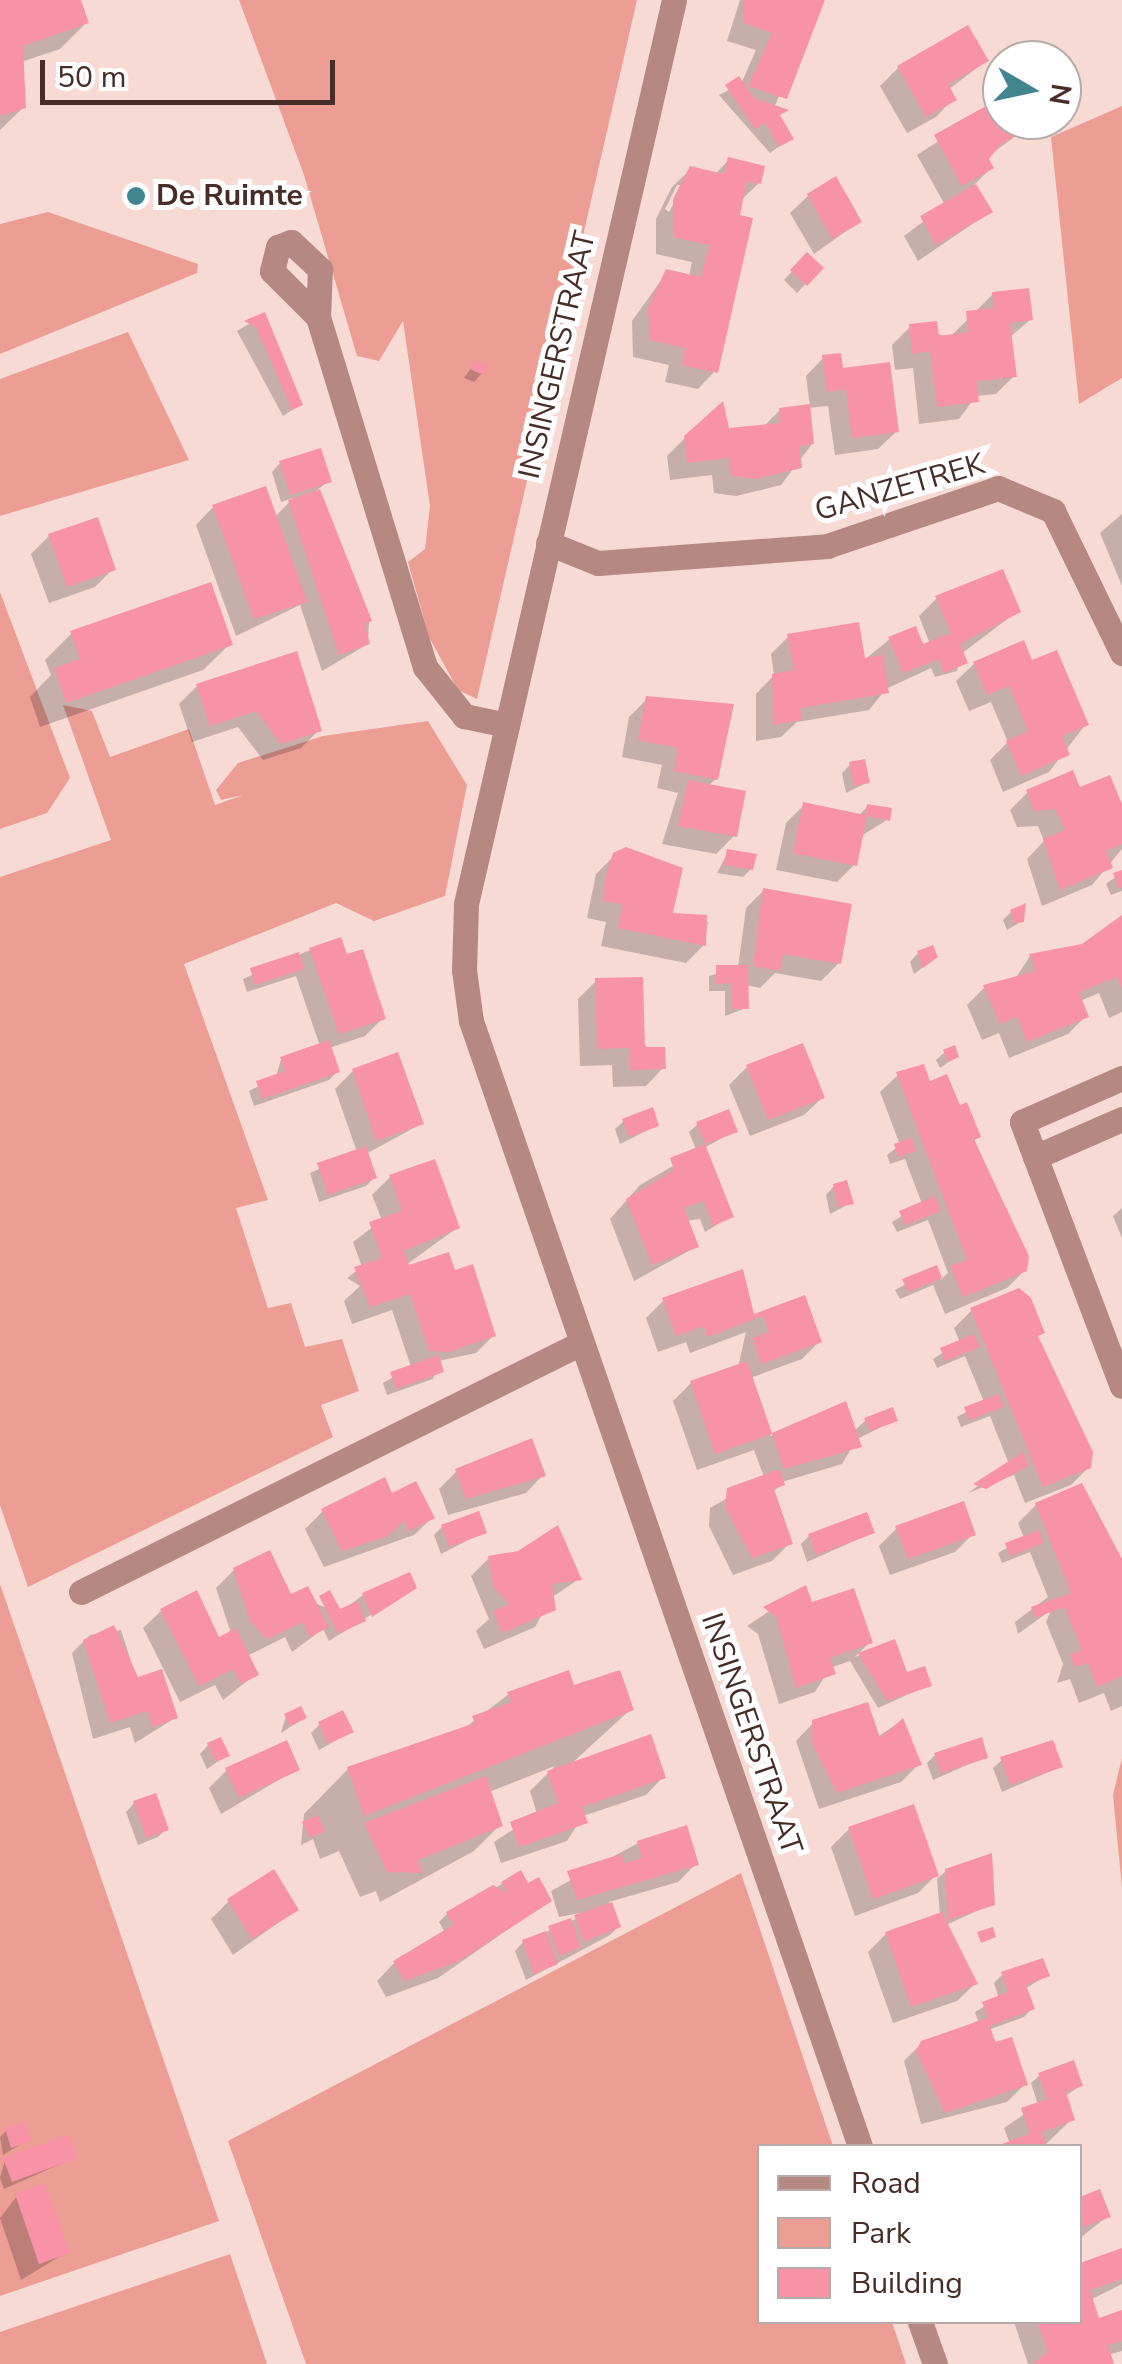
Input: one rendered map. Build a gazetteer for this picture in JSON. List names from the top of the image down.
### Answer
{
  "streets": {
    "street": ["INSINGERSTRAAT", "GANZETREK"]
  },
  "crossings": [
    ["INSINGERSTRAAT", "GANZETREK"]
  ],
  "places": ["De Ruimte"],
  "legend": ["Road", "Park", "Building"],
  "scale_bar": "50 m",
  "north": "right"
}
